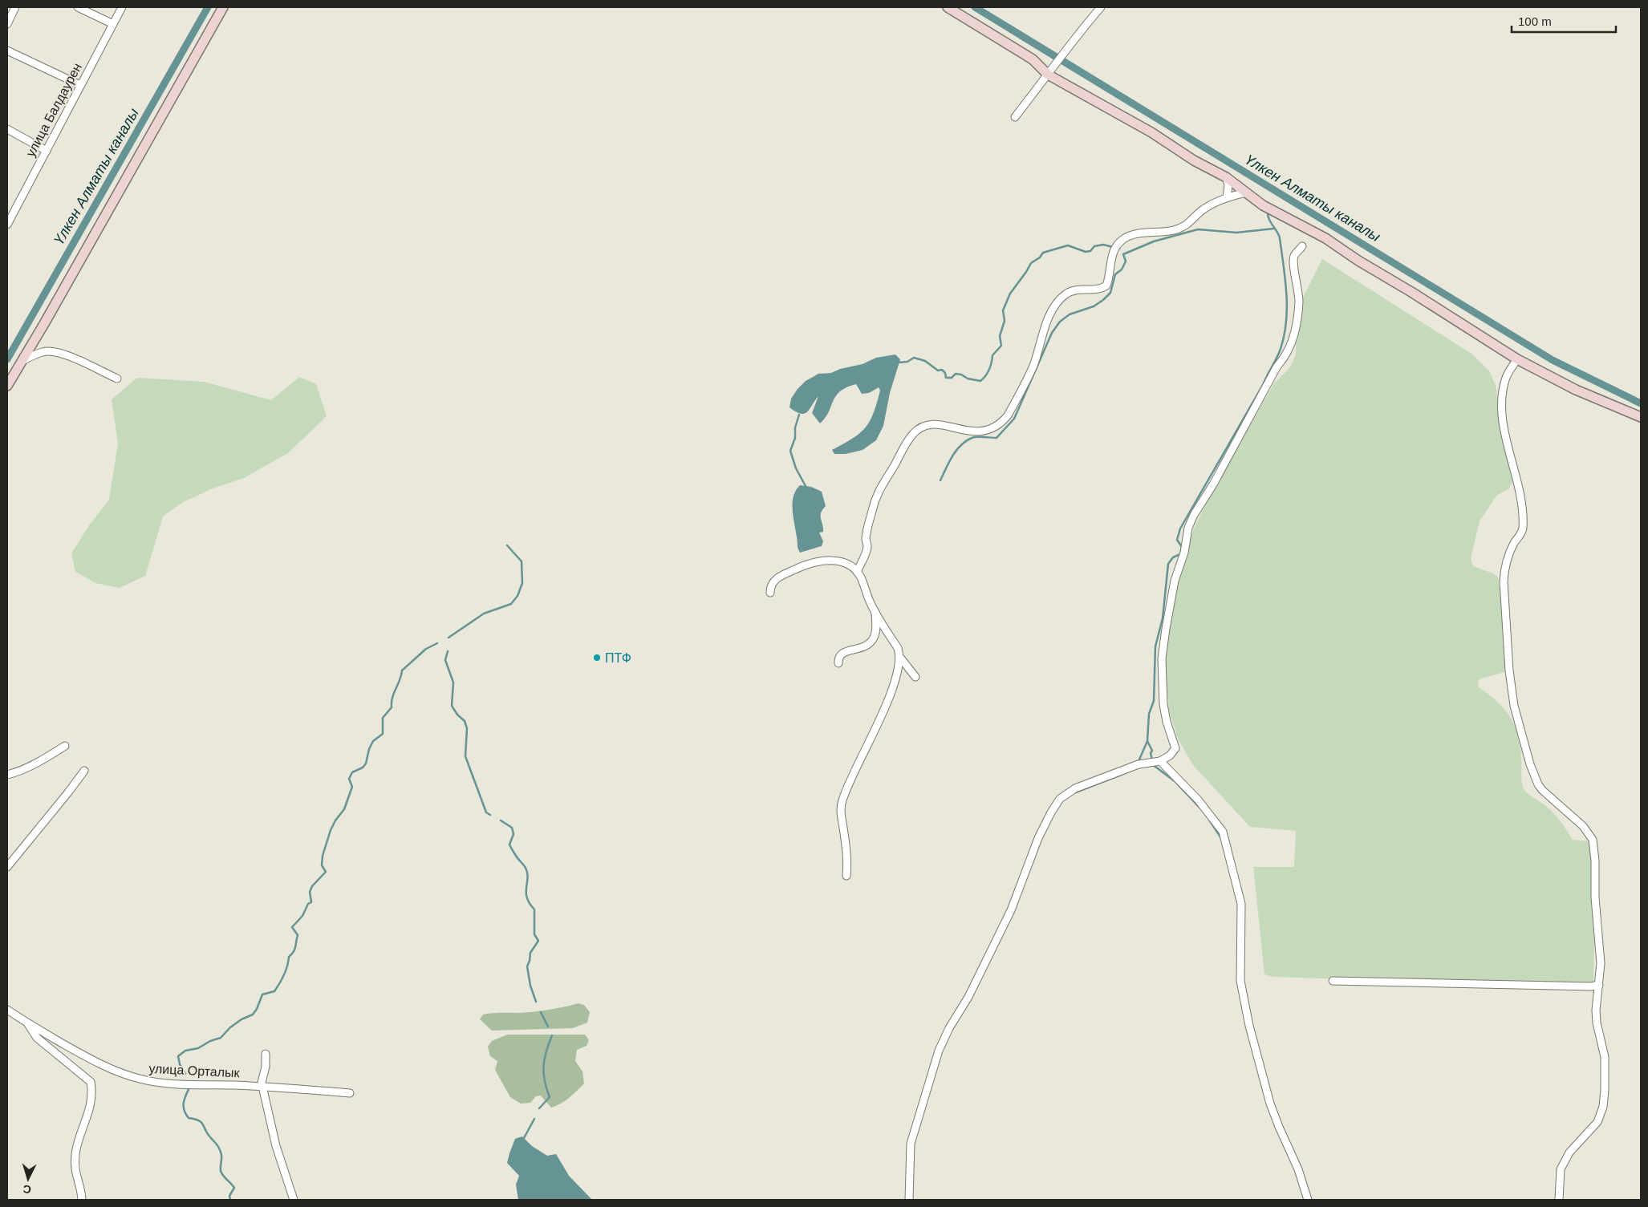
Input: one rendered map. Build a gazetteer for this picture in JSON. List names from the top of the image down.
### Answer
{
  "streets": {
    "street": ["улица Балдаурен", "улица Орталык"]
  },
  "water": ["Үлкен Алматы каналы"],
  "places": ["ПТФ"],
  "scale_bar": "100 m",
  "north": "bottom"
}
